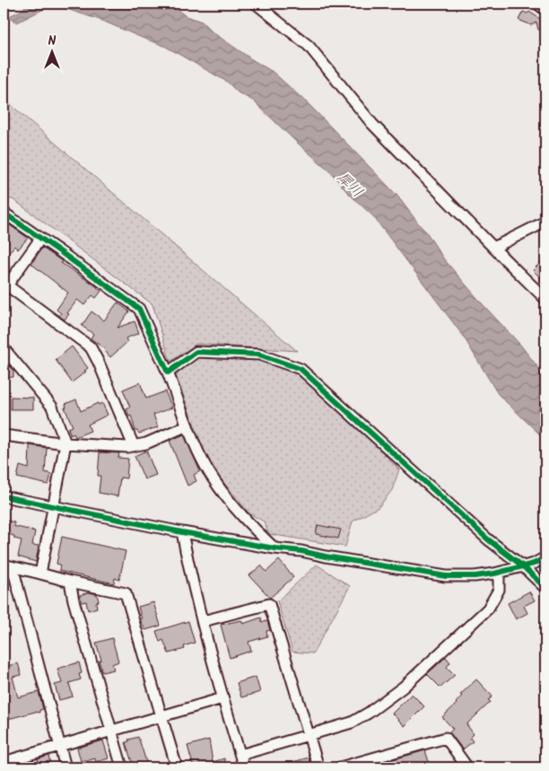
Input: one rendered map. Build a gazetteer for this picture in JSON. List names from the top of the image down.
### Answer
{
  "water": ["犀川"],
  "north": "top"
}
